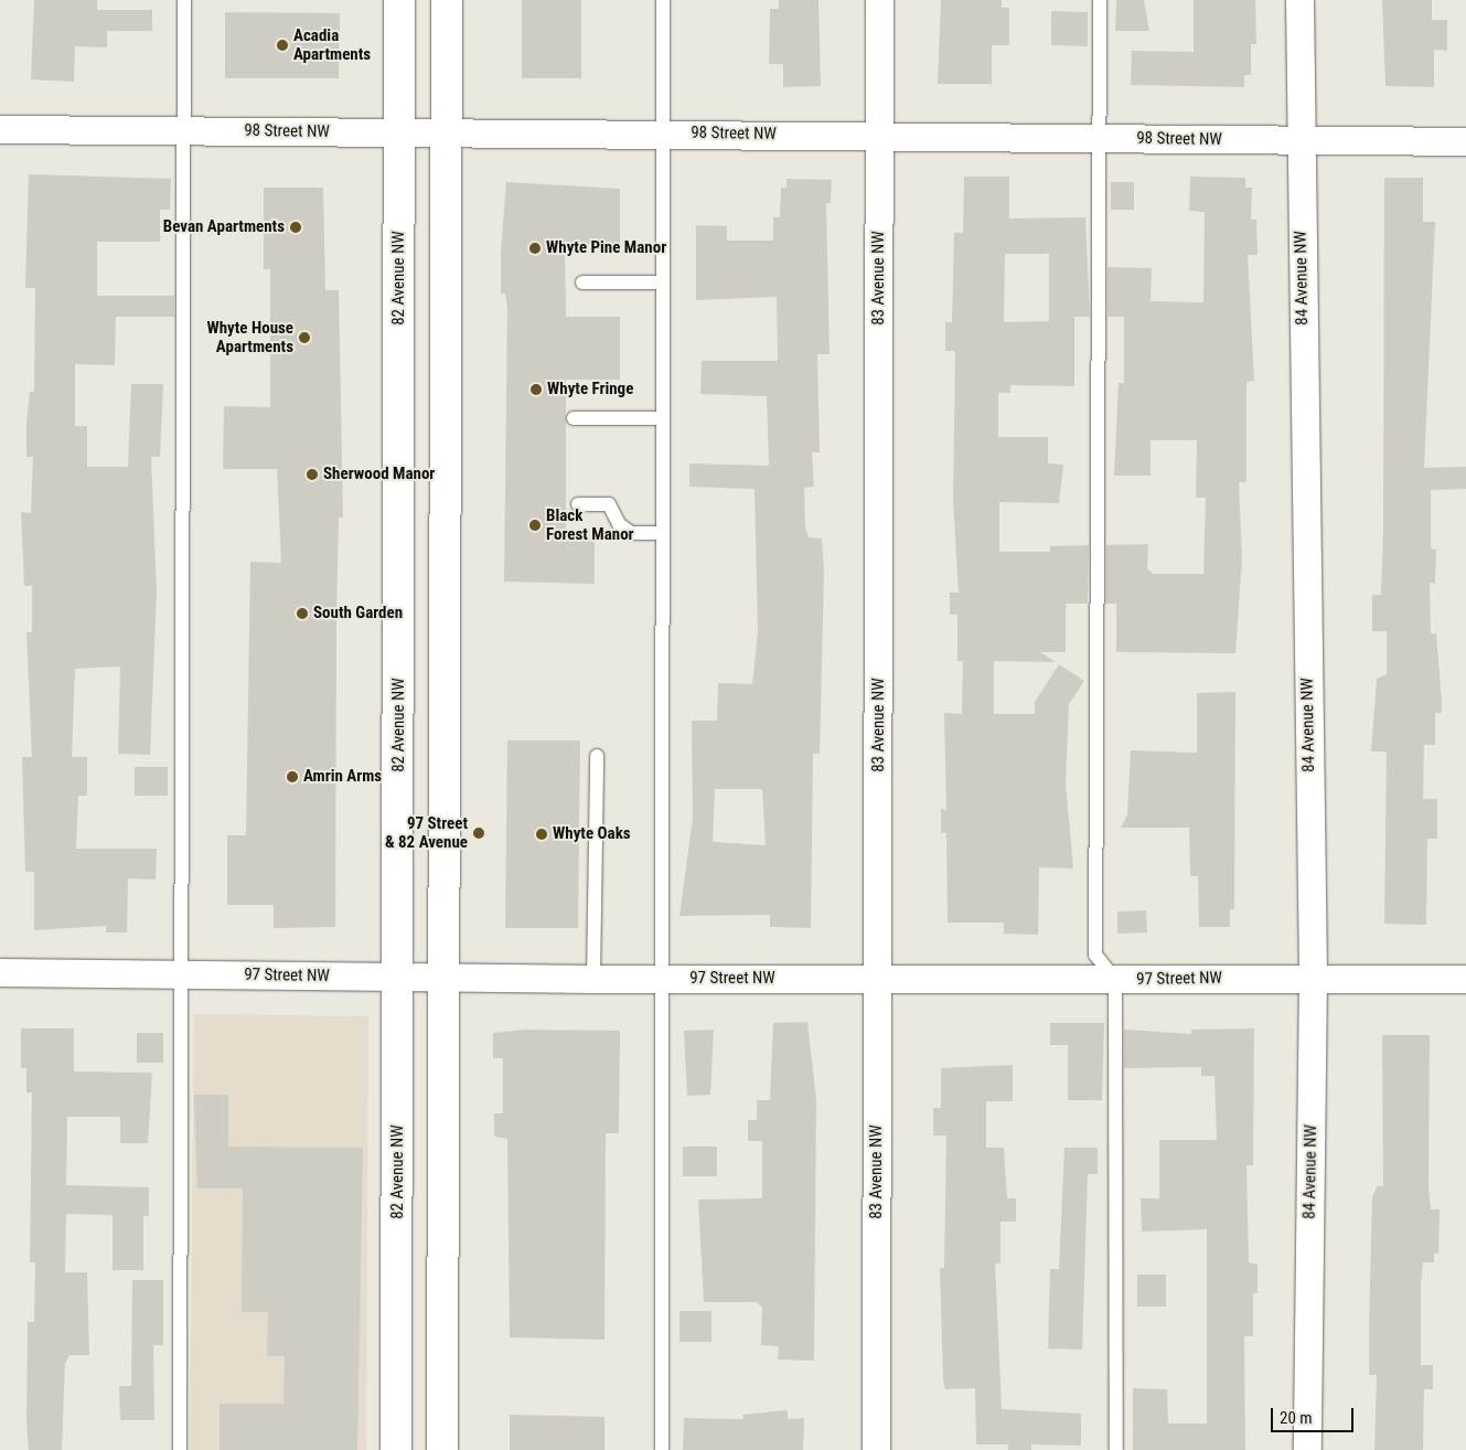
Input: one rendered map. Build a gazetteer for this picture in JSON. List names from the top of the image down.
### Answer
{
  "streets": {
    "main road": ["82 Avenue NW"],
    "street": [
      "98 Street NW",
      "83 Avenue NW",
      "84 Avenue NW",
      "97 Street NW"
    ]
  },
  "crossings": [
    ["98 Street NW", "82 Avenue NW"],
    ["98 Street NW", "83 Avenue NW"],
    ["98 Street NW", "84 Avenue NW"],
    ["82 Avenue NW", "97 Street NW"],
    ["83 Avenue NW", "97 Street NW"],
    ["84 Avenue NW", "97 Street NW"]
  ],
  "places": [
    "Acadia Apartments",
    "Bevan Apartments",
    "Whyte Pine Manor",
    "Whyte House Apartments",
    "Whyte Fringe",
    "Sherwood Manor",
    "Black Forest Manor",
    "South Garden",
    "Amrin Arms",
    "97 Street & 82 Avenue",
    "Whyte Oaks"
  ],
  "scale_bar": "20 m"
}
